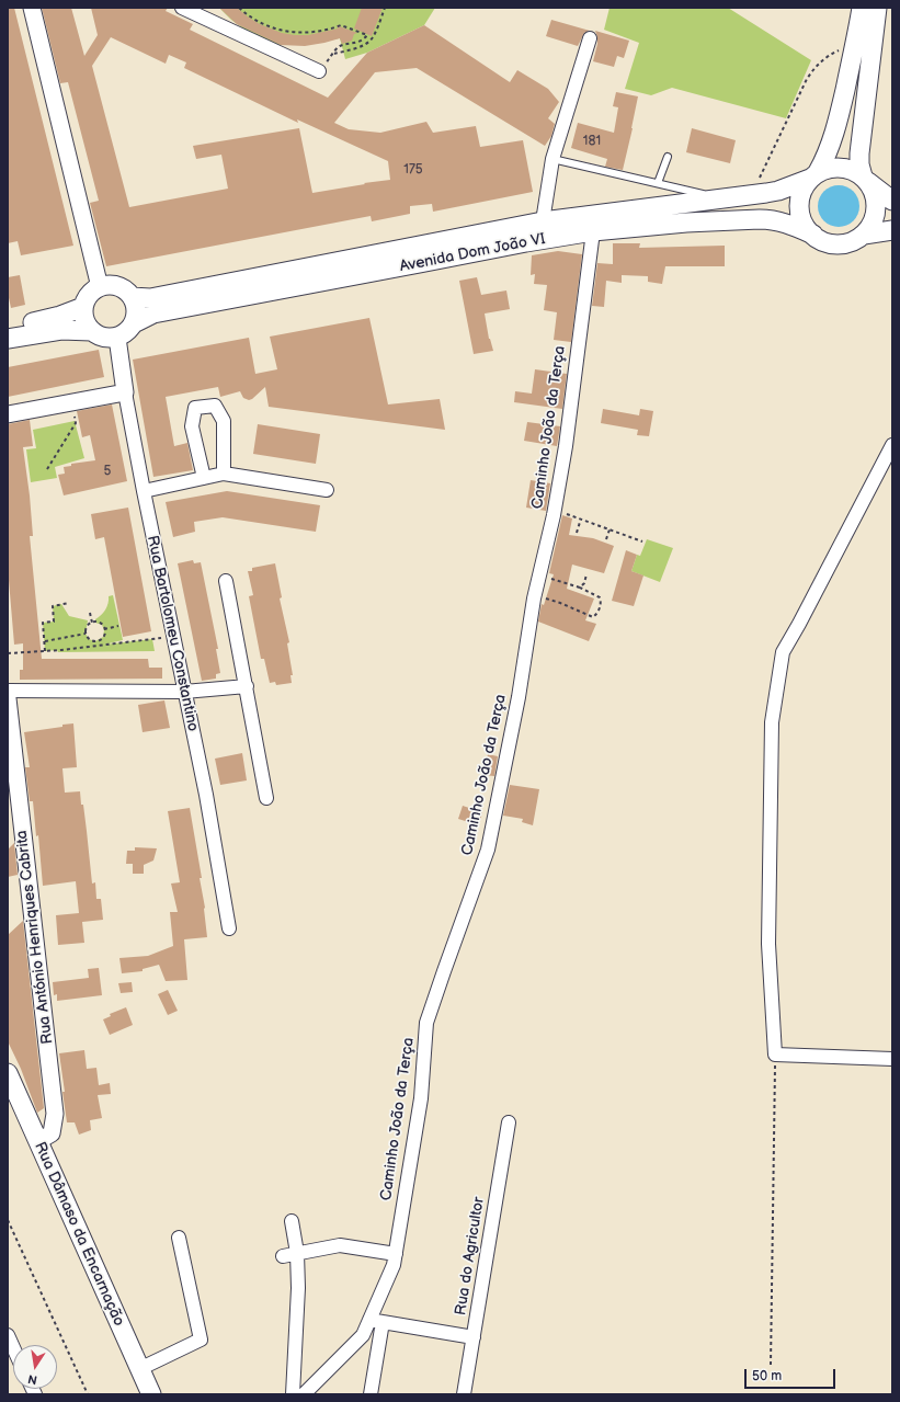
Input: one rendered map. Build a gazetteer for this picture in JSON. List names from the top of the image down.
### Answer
{
  "streets": {
    "main road": ["Avenida Dom João VI", "Rua Dâmaso da Encarnação"],
    "street": [
      "Caminho João da Terça",
      "Rua Bartolomeu Constantino",
      "Rua António Henriques Cabrita",
      "Rua do Agricultor"
    ]
  },
  "crossings": [
    ["Avenida Dom João VI", "Caminho João da Terça"],
    ["Avenida Dom João VI", "Rua Bartolomeu Constantino"],
    ["Rua António Henriques Cabrita", "Rua Dâmaso da Encarnação"]
  ],
  "house_numbers": ["181", "175", "5"],
  "scale_bar": "50 m",
  "north": "bottom"
}
